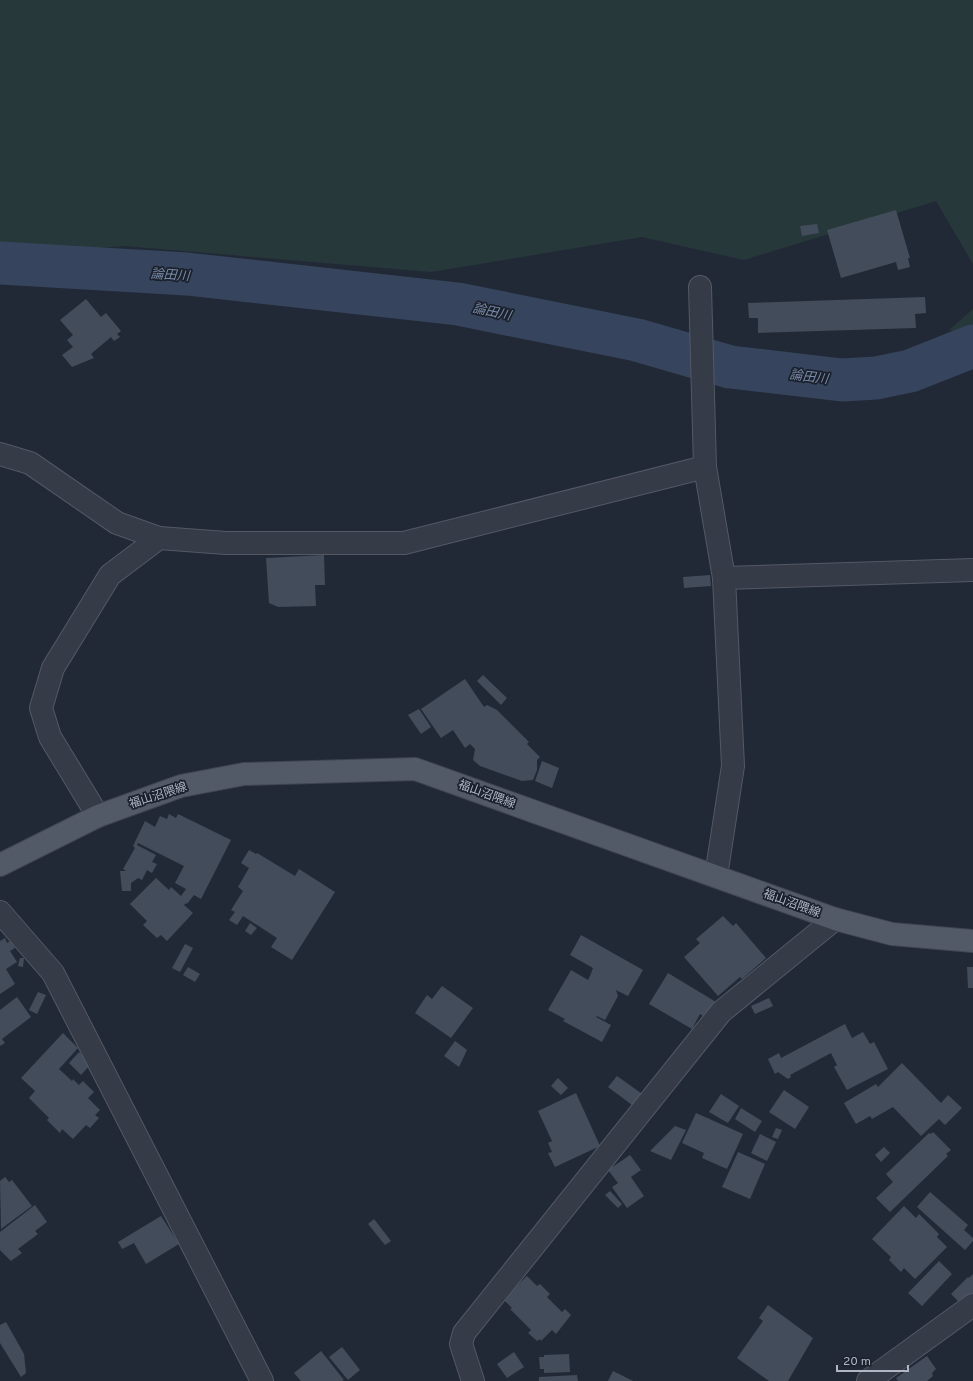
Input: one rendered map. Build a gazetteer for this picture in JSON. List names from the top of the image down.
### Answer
{
  "streets": {
    "main road": ["福山沼隈線"]
  },
  "water": ["論田川"],
  "scale_bar": "20 m"
}
